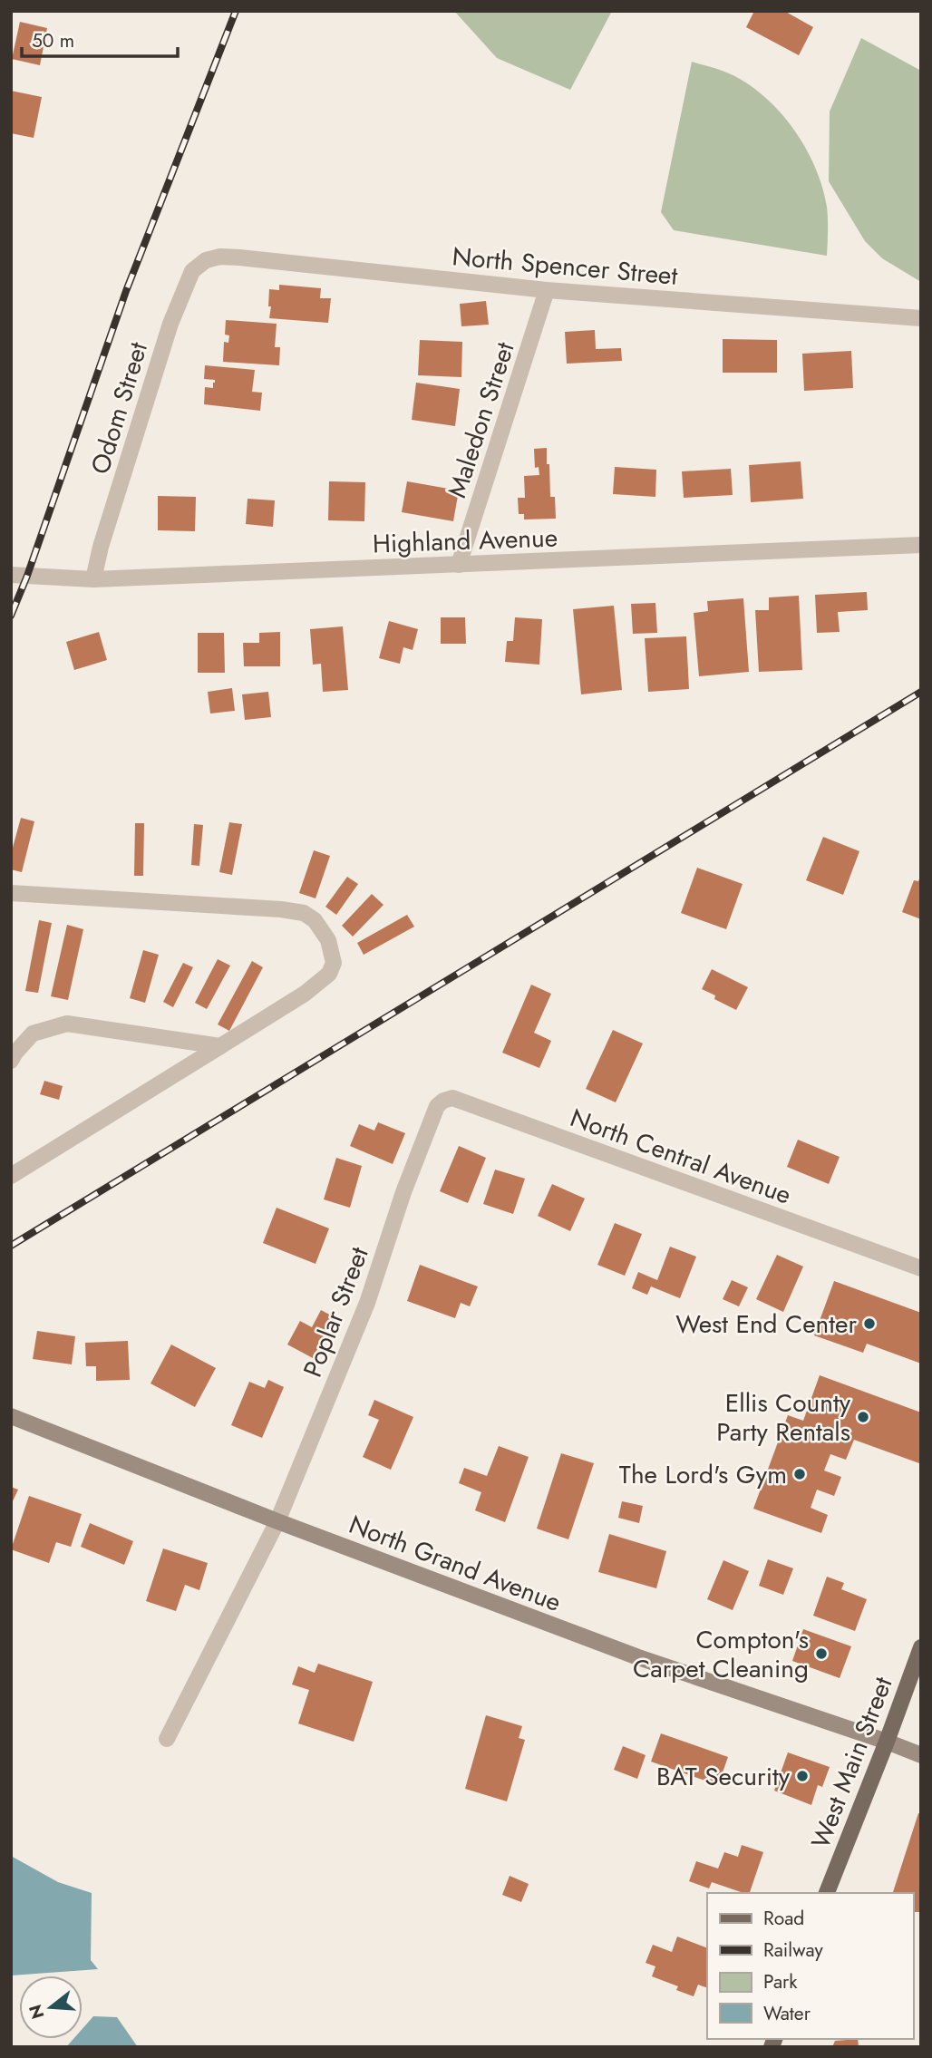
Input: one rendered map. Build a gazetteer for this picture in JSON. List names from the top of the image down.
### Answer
{
  "streets": {
    "main road": ["North Grand Avenue", "West Main Street"],
    "street": [
      "North Spencer Street",
      "Odom Street",
      "Maledon Street",
      "Highland Avenue",
      "North Central Avenue",
      "Poplar Street"
    ]
  },
  "crossings": [
    ["North Spencer Street", "Odom Street"],
    ["North Spencer Street", "Maledon Street"],
    ["Odom Street", "Highland Avenue"],
    ["Maledon Street", "Highland Avenue"],
    ["North Central Avenue", "Poplar Street"],
    ["Poplar Street", "North Grand Avenue"],
    ["North Grand Avenue", "West Main Street"]
  ],
  "places": [
    "West End Center",
    "Ellis County Party Rentals",
    "The Lord's Gym",
    "Compton's Carpet Cleaning",
    "BAT Security"
  ],
  "legend": [
    "Road",
    "Railway",
    "Park",
    "Water"
  ],
  "scale_bar": "50 m",
  "north": "left"
}
